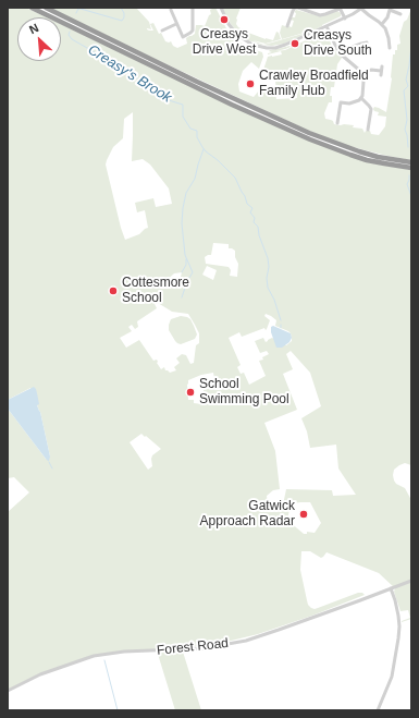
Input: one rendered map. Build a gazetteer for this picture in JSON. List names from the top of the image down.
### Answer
{
  "streets": {
    "street": ["Forest Road"]
  },
  "water": ["Creasy's Brook"],
  "places": [
    "Creasys Drive West",
    "Creasys Drive South",
    "Crawley Broadfield Family Hub",
    "Cottesmore School",
    "School Swimming Pool",
    "Gatwick Approach Radar"
  ],
  "north": "top left"
}
